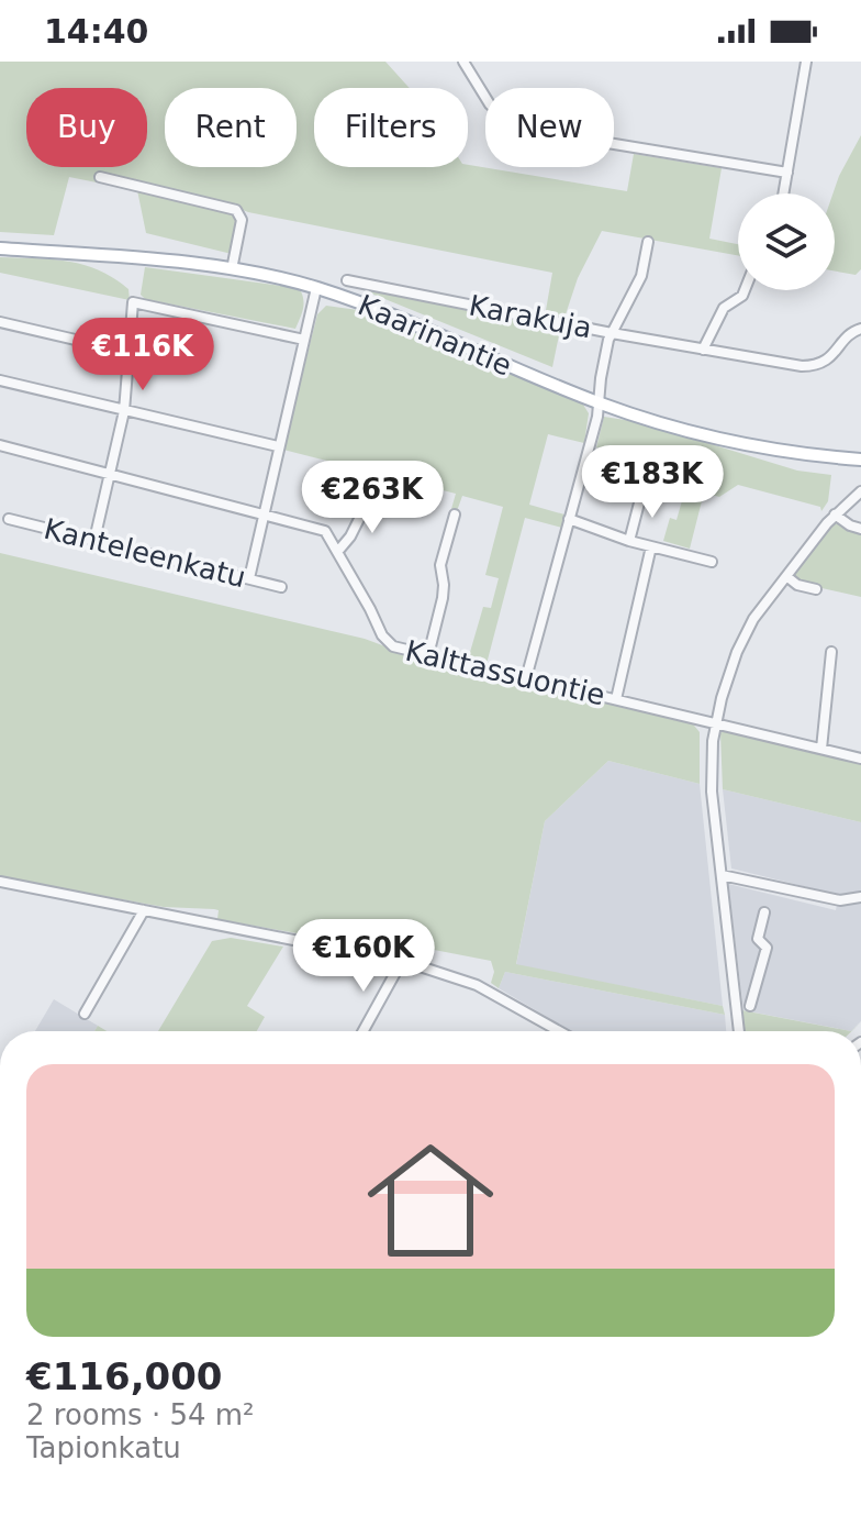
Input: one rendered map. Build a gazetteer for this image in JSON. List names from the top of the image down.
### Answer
{
  "streets": {
    "main road": ["Kaarinantie"],
    "street": ["Karakuja", "Kanteleenkatu", "Kalttassuontie"]
  },
  "page": {
    "status": "14:40",
    "chip": [
      "Buy",
      "Rent",
      "Filters",
      "New"
    ],
    "price": [
      "€116K",
      "€183K",
      "€263K",
      "€160K"
    ],
    "list": [
      {
        "name": "€116,000",
        "note": "2 rooms · 54 m² · Tapionkatu"
      }
    ]
  }
}
